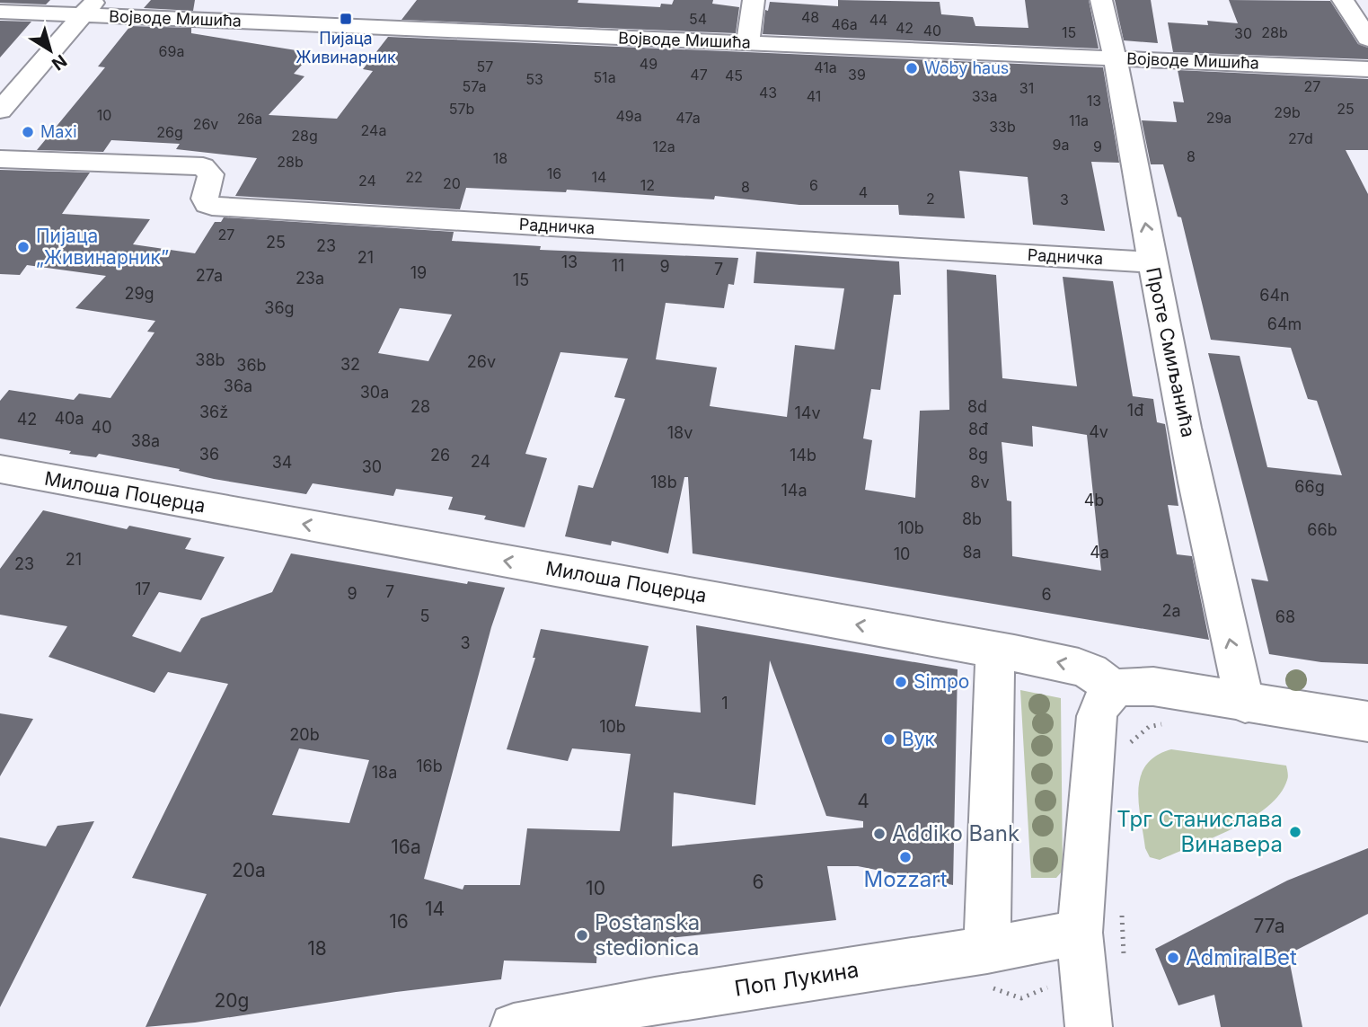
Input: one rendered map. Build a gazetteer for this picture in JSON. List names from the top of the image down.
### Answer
{
  "streets": {
    "street": [
      "Војводе Мишића",
      "Радничка",
      "Проте Смиљанића",
      "Милоша Поцерца",
      "Поп Лукина"
    ]
  },
  "crossings": [
    ["Војводе Мишића", "Проте Смиљанића"],
    ["Радничка", "Проте Смиљанића"]
  ],
  "one_way": ["Милоша Поцерца"],
  "places": {
    "transit": ["Пијаца Живинарник"],
    "other": [
      "Woby haus",
      "Maxi",
      "Пијаца „Живинарник”",
      "Simpo",
      "Вук",
      "Трг Станислава Винавера",
      "Addiko Bank",
      "Mozzart",
      "Postanska stedionica",
      "AdmiralBet"
    ]
  },
  "house_numbers": [
    "48",
    "54",
    "44",
    "46a",
    "42",
    "40",
    "15",
    "28b",
    "30",
    "69a",
    "49",
    "57",
    "41a",
    "47",
    "39",
    "45",
    "51a",
    "53",
    "57a",
    "27",
    "31",
    "43",
    "41",
    "33a",
    "13",
    "57b",
    "25",
    "29b",
    "10",
    "49a",
    "47a",
    "29a",
    "26a",
    "11a",
    "26v",
    "33b",
    "24a",
    "26g",
    "28g",
    "27d",
    "9a",
    "12a",
    "9",
    "8",
    "18",
    "28b",
    "16",
    "22",
    "14",
    "24",
    "20",
    "12",
    "6",
    "8",
    "4",
    "2",
    "3",
    "27",
    "25",
    "23",
    "21",
    "13",
    "11",
    "9",
    "7",
    "19",
    "27a",
    "23a",
    "15",
    "29g",
    "64n",
    "36g",
    "64m",
    "38b",
    "26v",
    "32",
    "36b",
    "36a",
    "30a",
    "28",
    "8d",
    "1đ",
    "36ž",
    "14v",
    "40a",
    "42",
    "40",
    "8đ",
    "4v",
    "18v",
    "38a",
    "36",
    "8g",
    "26",
    "14b",
    "24",
    "34",
    "30",
    "18b",
    "8v",
    "66g",
    "14a",
    "4b",
    "8b",
    "10b",
    "66b",
    "8a",
    "4a",
    "10",
    "21",
    "23",
    "17",
    "7",
    "9",
    "6",
    "2a",
    "5",
    "68",
    "3",
    "1",
    "10b",
    "20b",
    "16b",
    "18a",
    "4",
    "16a",
    "20a",
    "6",
    "10",
    "14",
    "16",
    "77a",
    "18",
    "20g"
  ],
  "north": "bottom right"
}
